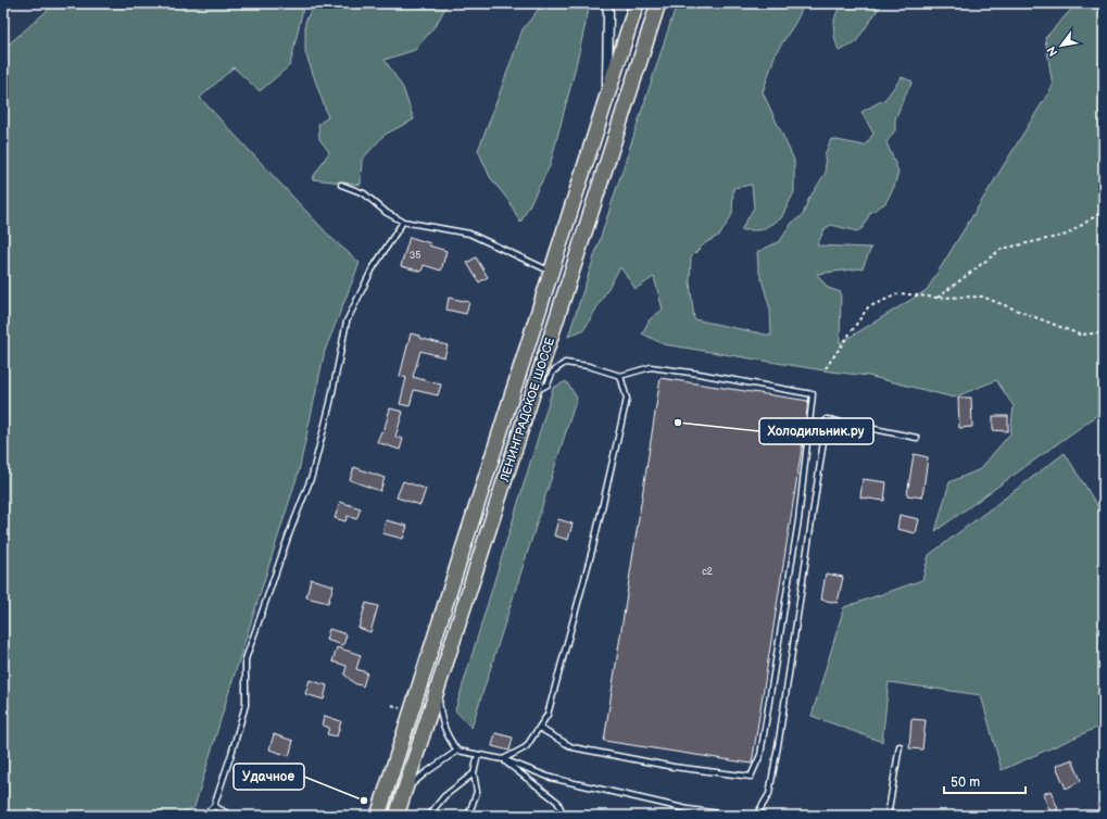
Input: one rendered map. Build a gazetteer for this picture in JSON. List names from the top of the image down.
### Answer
{
  "streets": {
    "highway": ["ЛЕНИНГРАДСКОЕ ШОССЕ"]
  },
  "places": ["Холодильник.ру", "Удачное"],
  "house_numbers": ["35", "с2"],
  "scale_bar": "50 m",
  "north": "bottom left"
}
